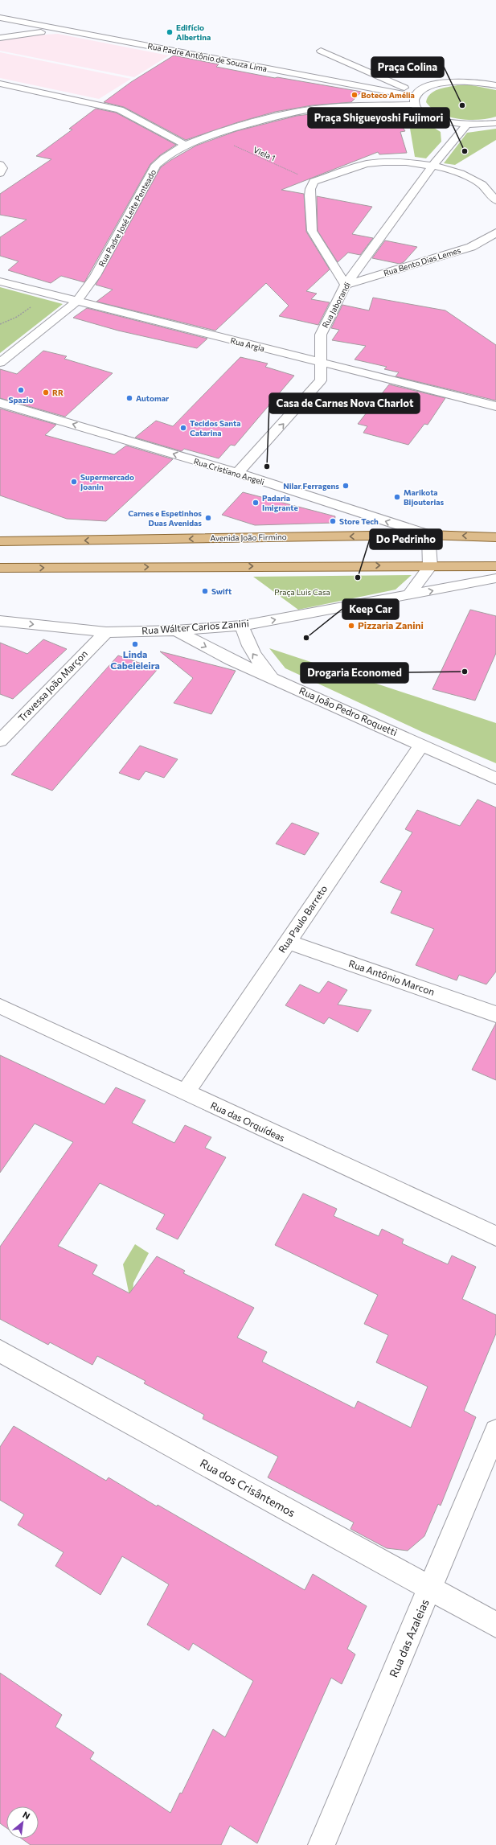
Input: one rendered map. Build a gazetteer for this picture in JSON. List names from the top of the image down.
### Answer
{
  "streets": {
    "main road": ["Avenida João Firmino"],
    "street": [
      "Rua Padre Antônio de Souza Lima",
      "Rua Padre José Leite Penteado",
      "Rua Bento Dias Lemes",
      "Rua Jaborandi",
      "Rua Argia",
      "Rua Cristiano Angeli",
      "Rua Wálter Carlos Zanini",
      "Travessa João Marçon",
      "Rua Joâo Pedro Roquetti",
      "Rua Paulo Barreto",
      "Rua Antônio Marcon",
      "Rua das Orquídeas",
      "Rua dos Crisântemos",
      "Rua das Azaleias"
    ],
    "path": ["Viela 1"]
  },
  "crossings": [
    ["Rua Padre Antônio de Souza Lima", "Rua Padre José Leite Penteado"],
    ["Viela 1", "Rua Padre José Leite Penteado"],
    ["Rua Padre José Leite Penteado", "Rua Argia"],
    ["Rua Bento Dias Lemes", "Rua Jaborandi"],
    ["Rua Jaborandi", "Rua Argia"],
    ["Rua Jaborandi", "Rua Cristiano Angeli"],
    ["Rua Cristiano Angeli", "Avenida João Firmino"],
    ["Rua Wálter Carlos Zanini", "Travessa João Marçon"],
    ["Rua Wálter Carlos Zanini", "Rua Joâo Pedro Roquetti"],
    ["Rua Joâo Pedro Roquetti", "Rua Paulo Barreto"],
    ["Rua Paulo Barreto", "Rua Antônio Marcon"],
    ["Rua Paulo Barreto", "Rua das Orquídeas"],
    ["Rua dos Crisântemos", "Rua das Azaleias"]
  ],
  "one_way": ["Rua Cristiano Angeli", "Rua Wálter Carlos Zanini"],
  "parks": ["Praça Luis Casa"],
  "places": [
    "Edifício Albertina",
    "Boteco Amélia",
    "Praça Colina",
    "Praça Shigueyoshi Fujimori",
    "Spazio",
    "RR",
    "Automar",
    "Tecidos Santa Catarina",
    "Casa de Carnes Nova Charlot",
    "Supermercado Joanin",
    "Nilar Ferragens",
    "Marikota Bijouterias",
    "Padaria Imigrante",
    "Carnes e Espetinhos Duas Avenidas",
    "Store Tech",
    "Do Pedrinho",
    "Swift",
    "Pizzaria Zanini",
    "Keep Car",
    "Linda Cabeleleira",
    "Drogaria Economed"
  ],
  "north": "top right"
}
